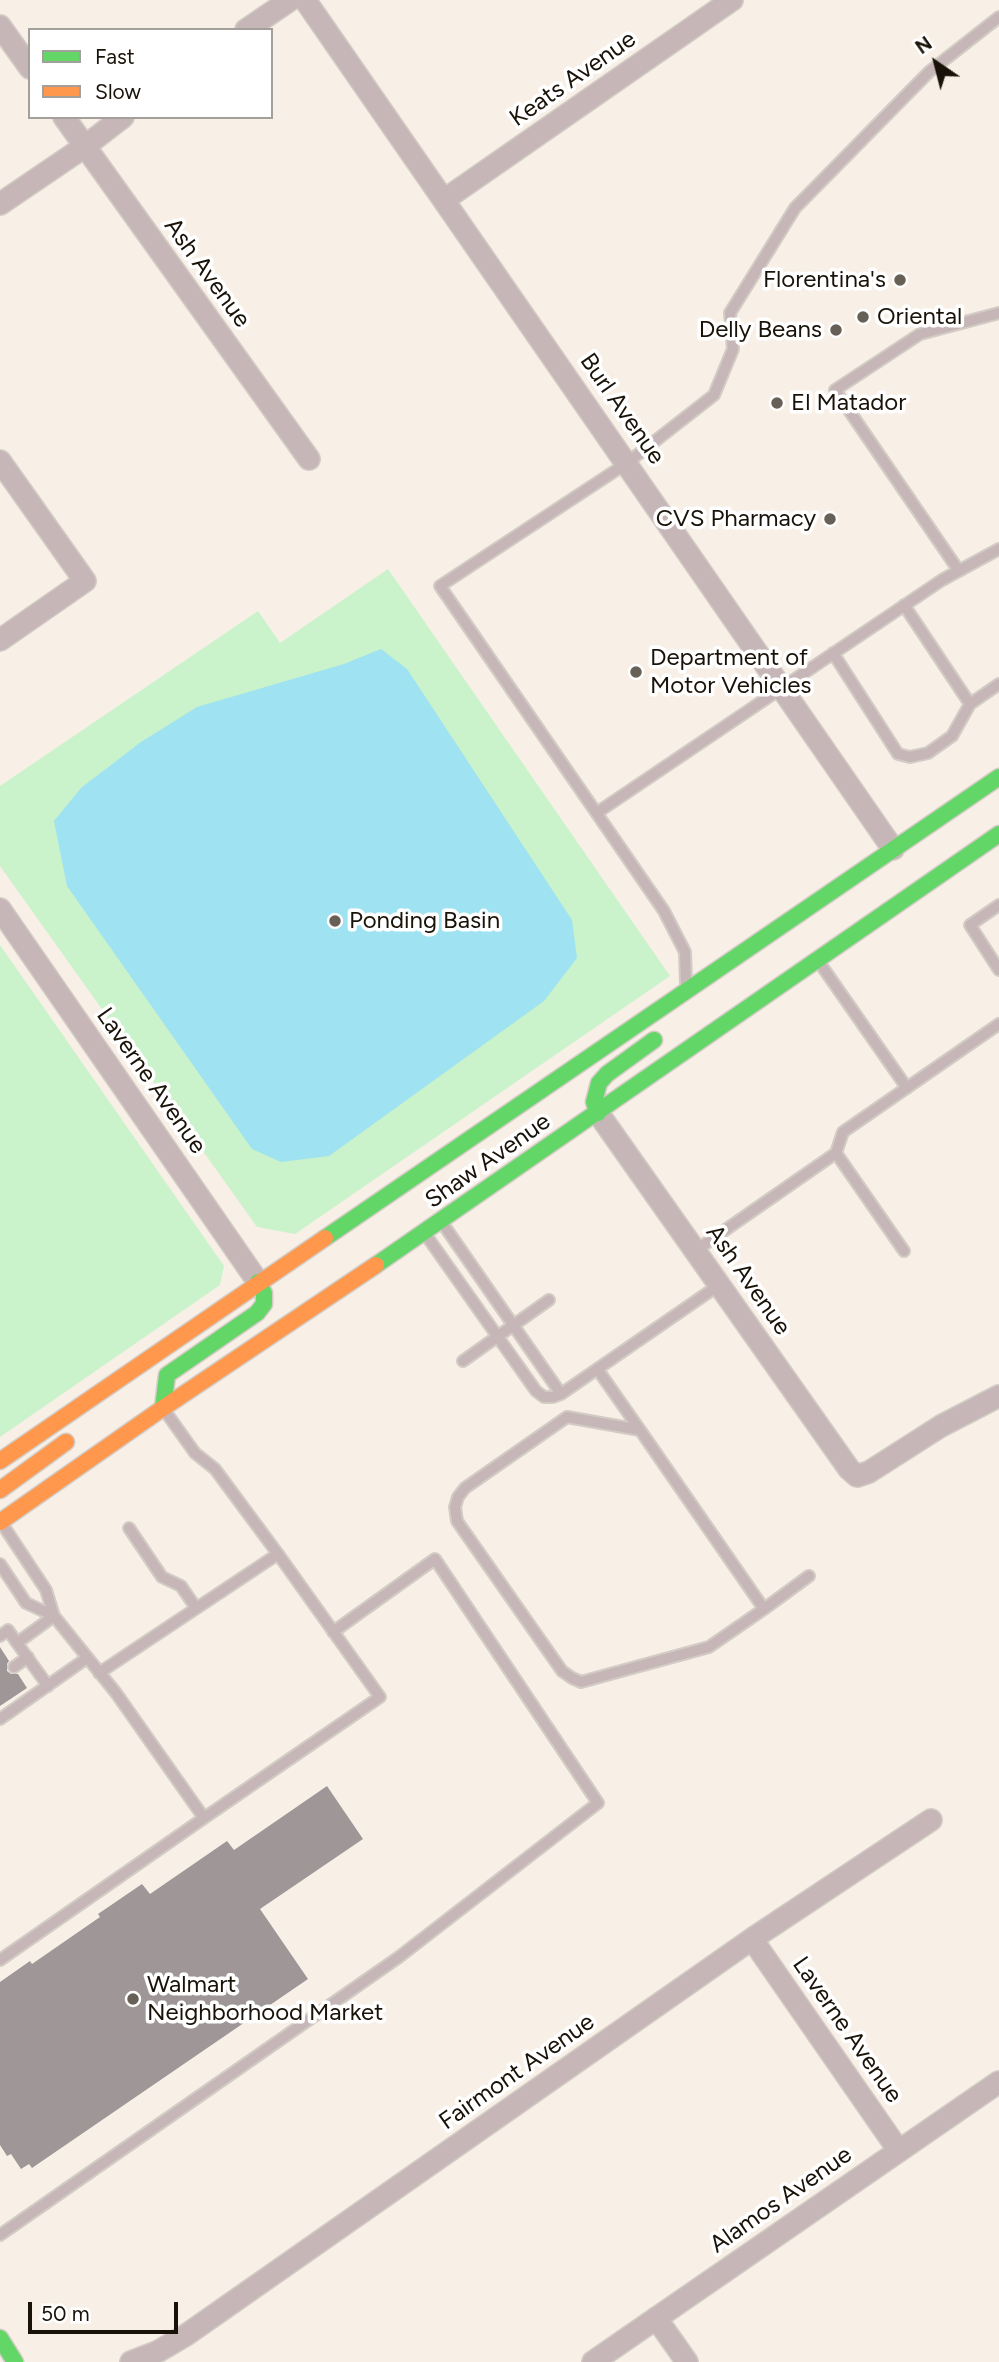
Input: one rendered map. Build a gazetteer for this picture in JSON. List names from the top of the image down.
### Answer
{
  "streets": {
    "main road": ["Shaw Avenue"],
    "street": [
      "Keats Avenue",
      "Ash Avenue",
      "Burl Avenue",
      "Laverne Avenue",
      "Fairmont Avenue",
      "Alamos Avenue"
    ]
  },
  "crossings": [
    ["Keats Avenue", "Burl Avenue"],
    ["Ash Avenue", "Shaw Avenue"],
    ["Burl Avenue", "Shaw Avenue"],
    ["Laverne Avenue", "Shaw Avenue"],
    ["Laverne Avenue", "Fairmont Avenue"],
    ["Laverne Avenue", "Alamos Avenue"]
  ],
  "places": [
    "Florentina's",
    "Oriental",
    "Delly Beans",
    "El Matador",
    "CVS Pharmacy",
    "Department of Motor Vehicles",
    "Ponding Basin",
    "Walmart Neighborhood Market"
  ],
  "legend": ["Fast", "Slow"],
  "scale_bar": "50 m",
  "north": "top left"
}
